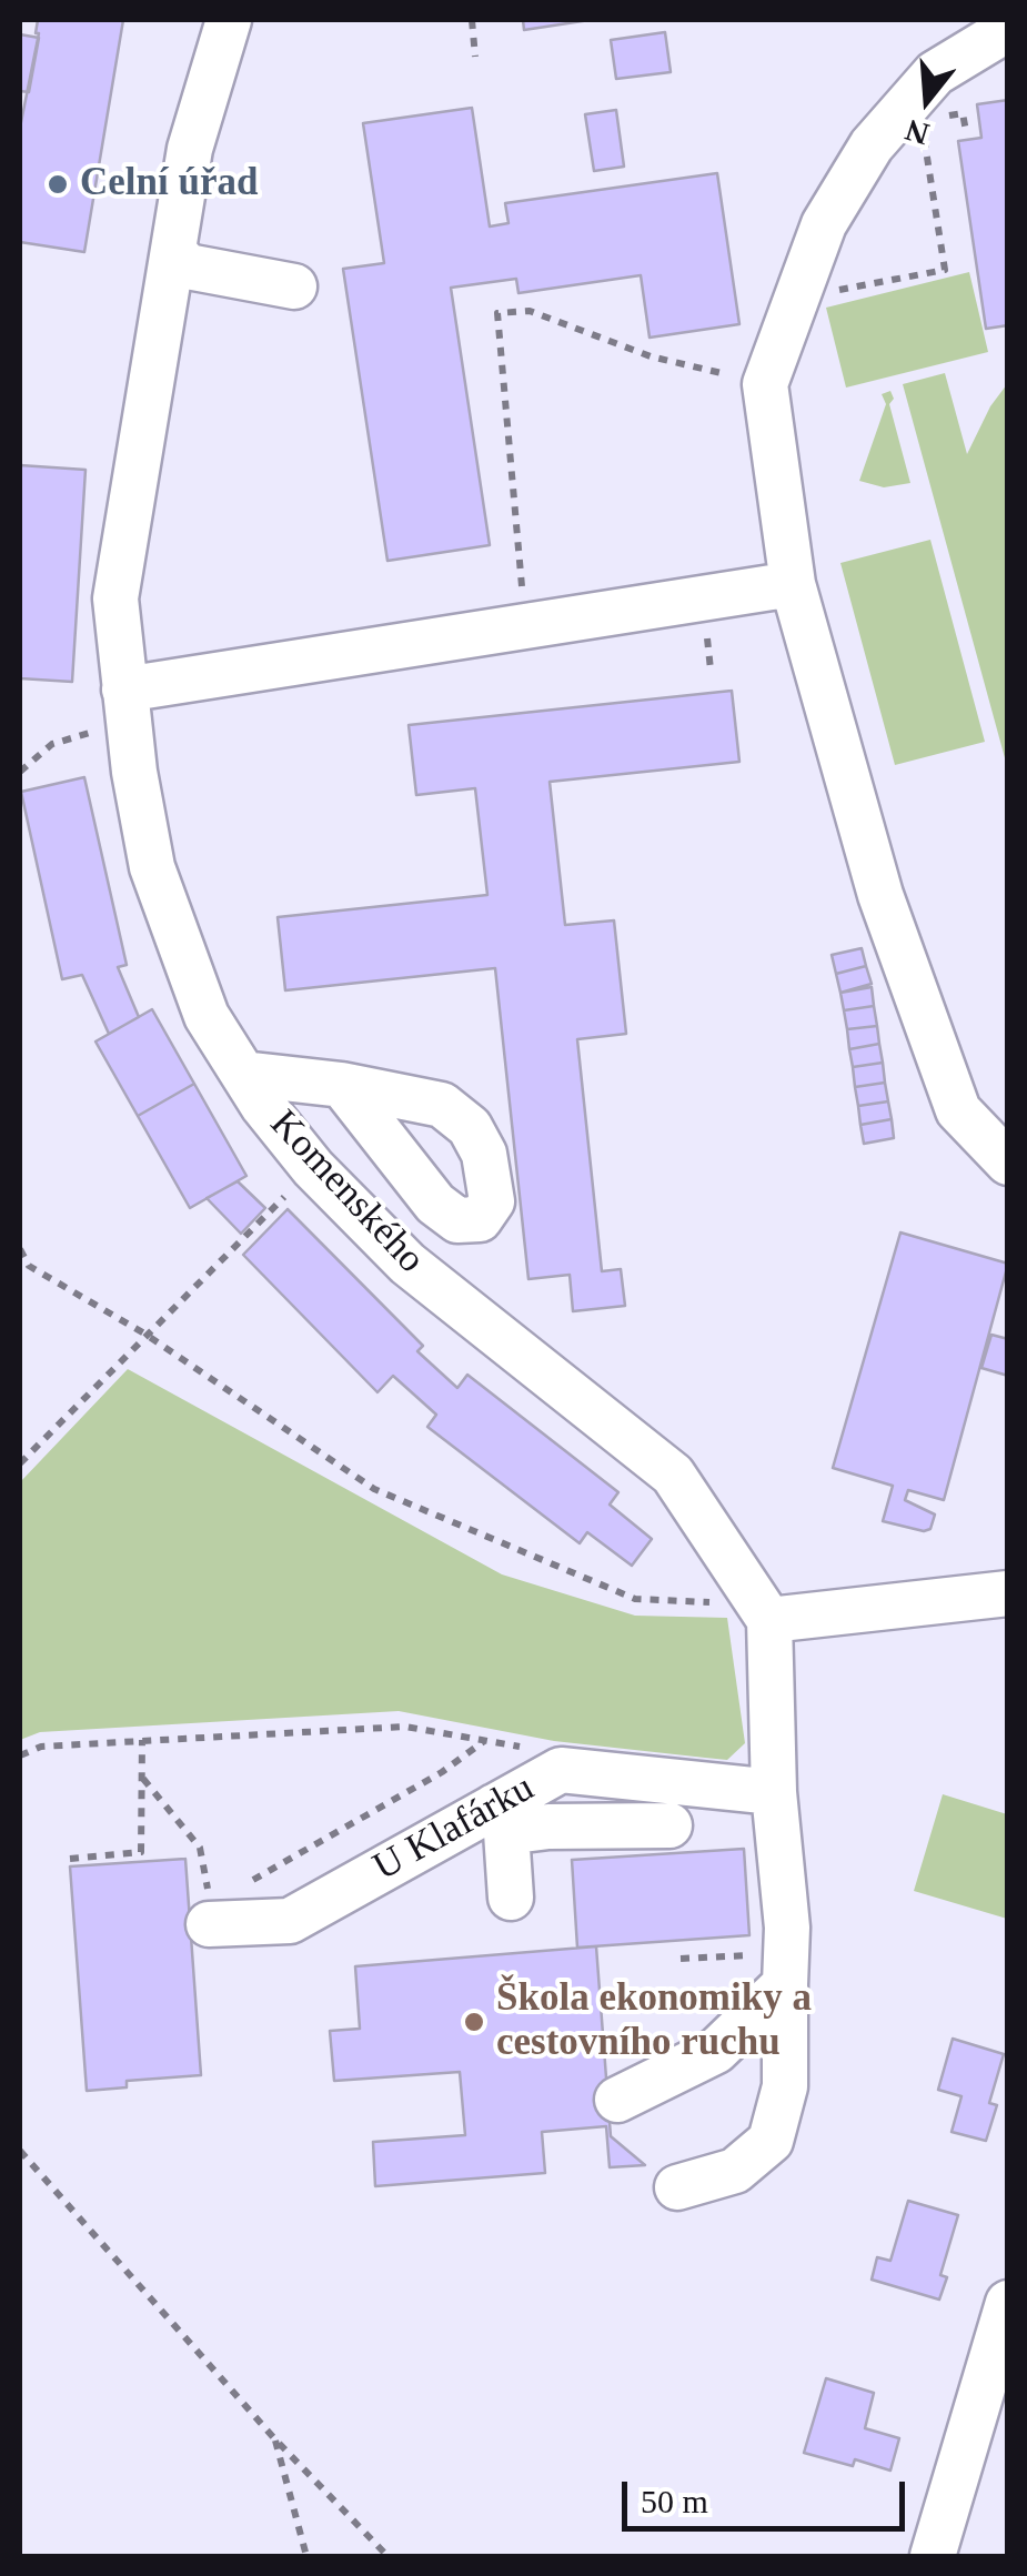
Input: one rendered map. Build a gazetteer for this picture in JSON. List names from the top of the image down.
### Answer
{
  "streets": {
    "street": ["Komenského", "U Klafárku"]
  },
  "places": ["Celní úřad", "Škola ekonomiky a cestovního ruchu"],
  "scale_bar": "50 m",
  "north": "bottom"
}
